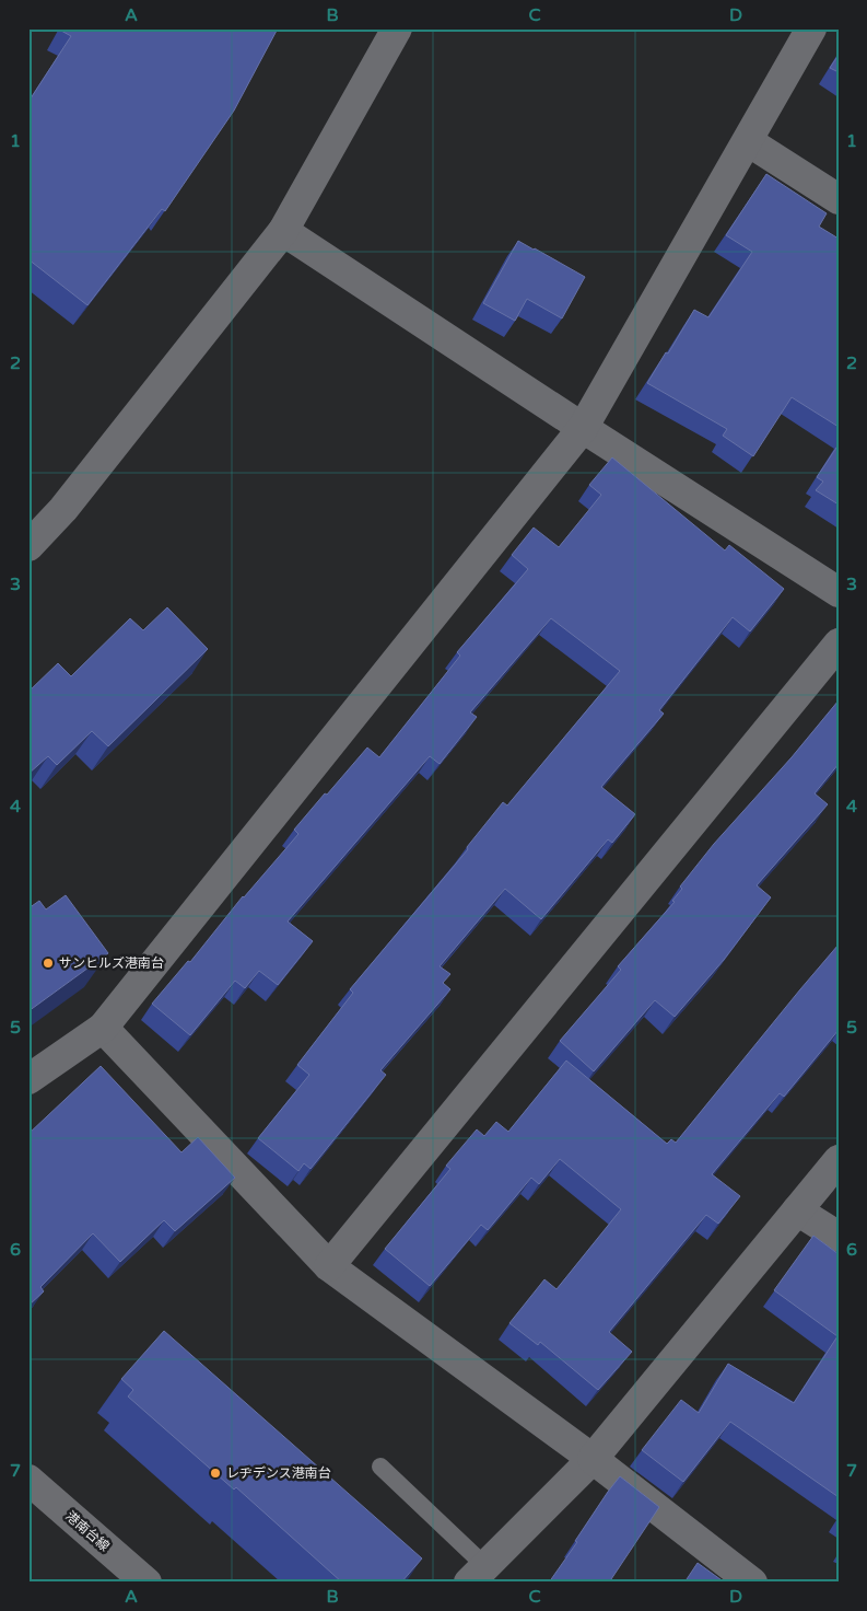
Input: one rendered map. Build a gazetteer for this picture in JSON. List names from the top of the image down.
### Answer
{
  "streets": {
    "street": ["港南台線"]
  },
  "places": ["サンヒルズ港南台", "レヂデンス港南台"],
  "grid": {
    "columns": [
      "A",
      "B",
      "C",
      "D"
    ],
    "rows": [
      "1",
      "2",
      "3",
      "4",
      "5",
      "6",
      "7"
    ]
  }
}
